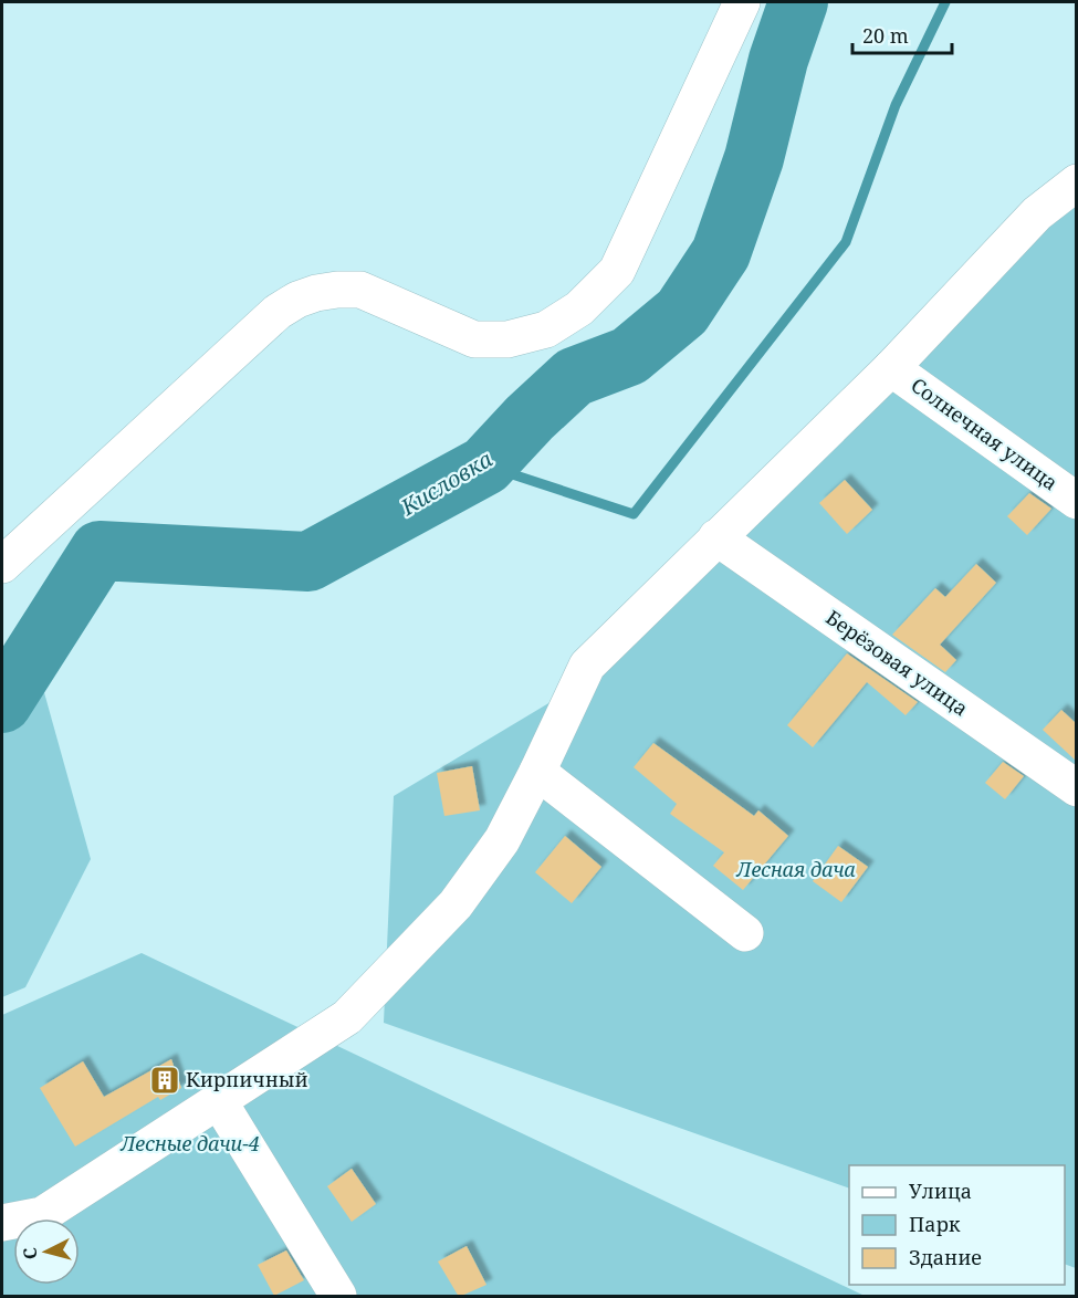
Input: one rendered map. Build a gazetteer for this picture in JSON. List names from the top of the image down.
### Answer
{
  "streets": {
    "street": ["Солнечная улица", "Берёзовая улица"]
  },
  "water": ["Кисловка"],
  "parks": ["Лесная дача", "Лесные дачи-4"],
  "places": {
    "building": ["Кирпичный"]
  },
  "legend": ["Улица", "Парк", "Здание"],
  "scale_bar": "20 m",
  "north": "left"
}
